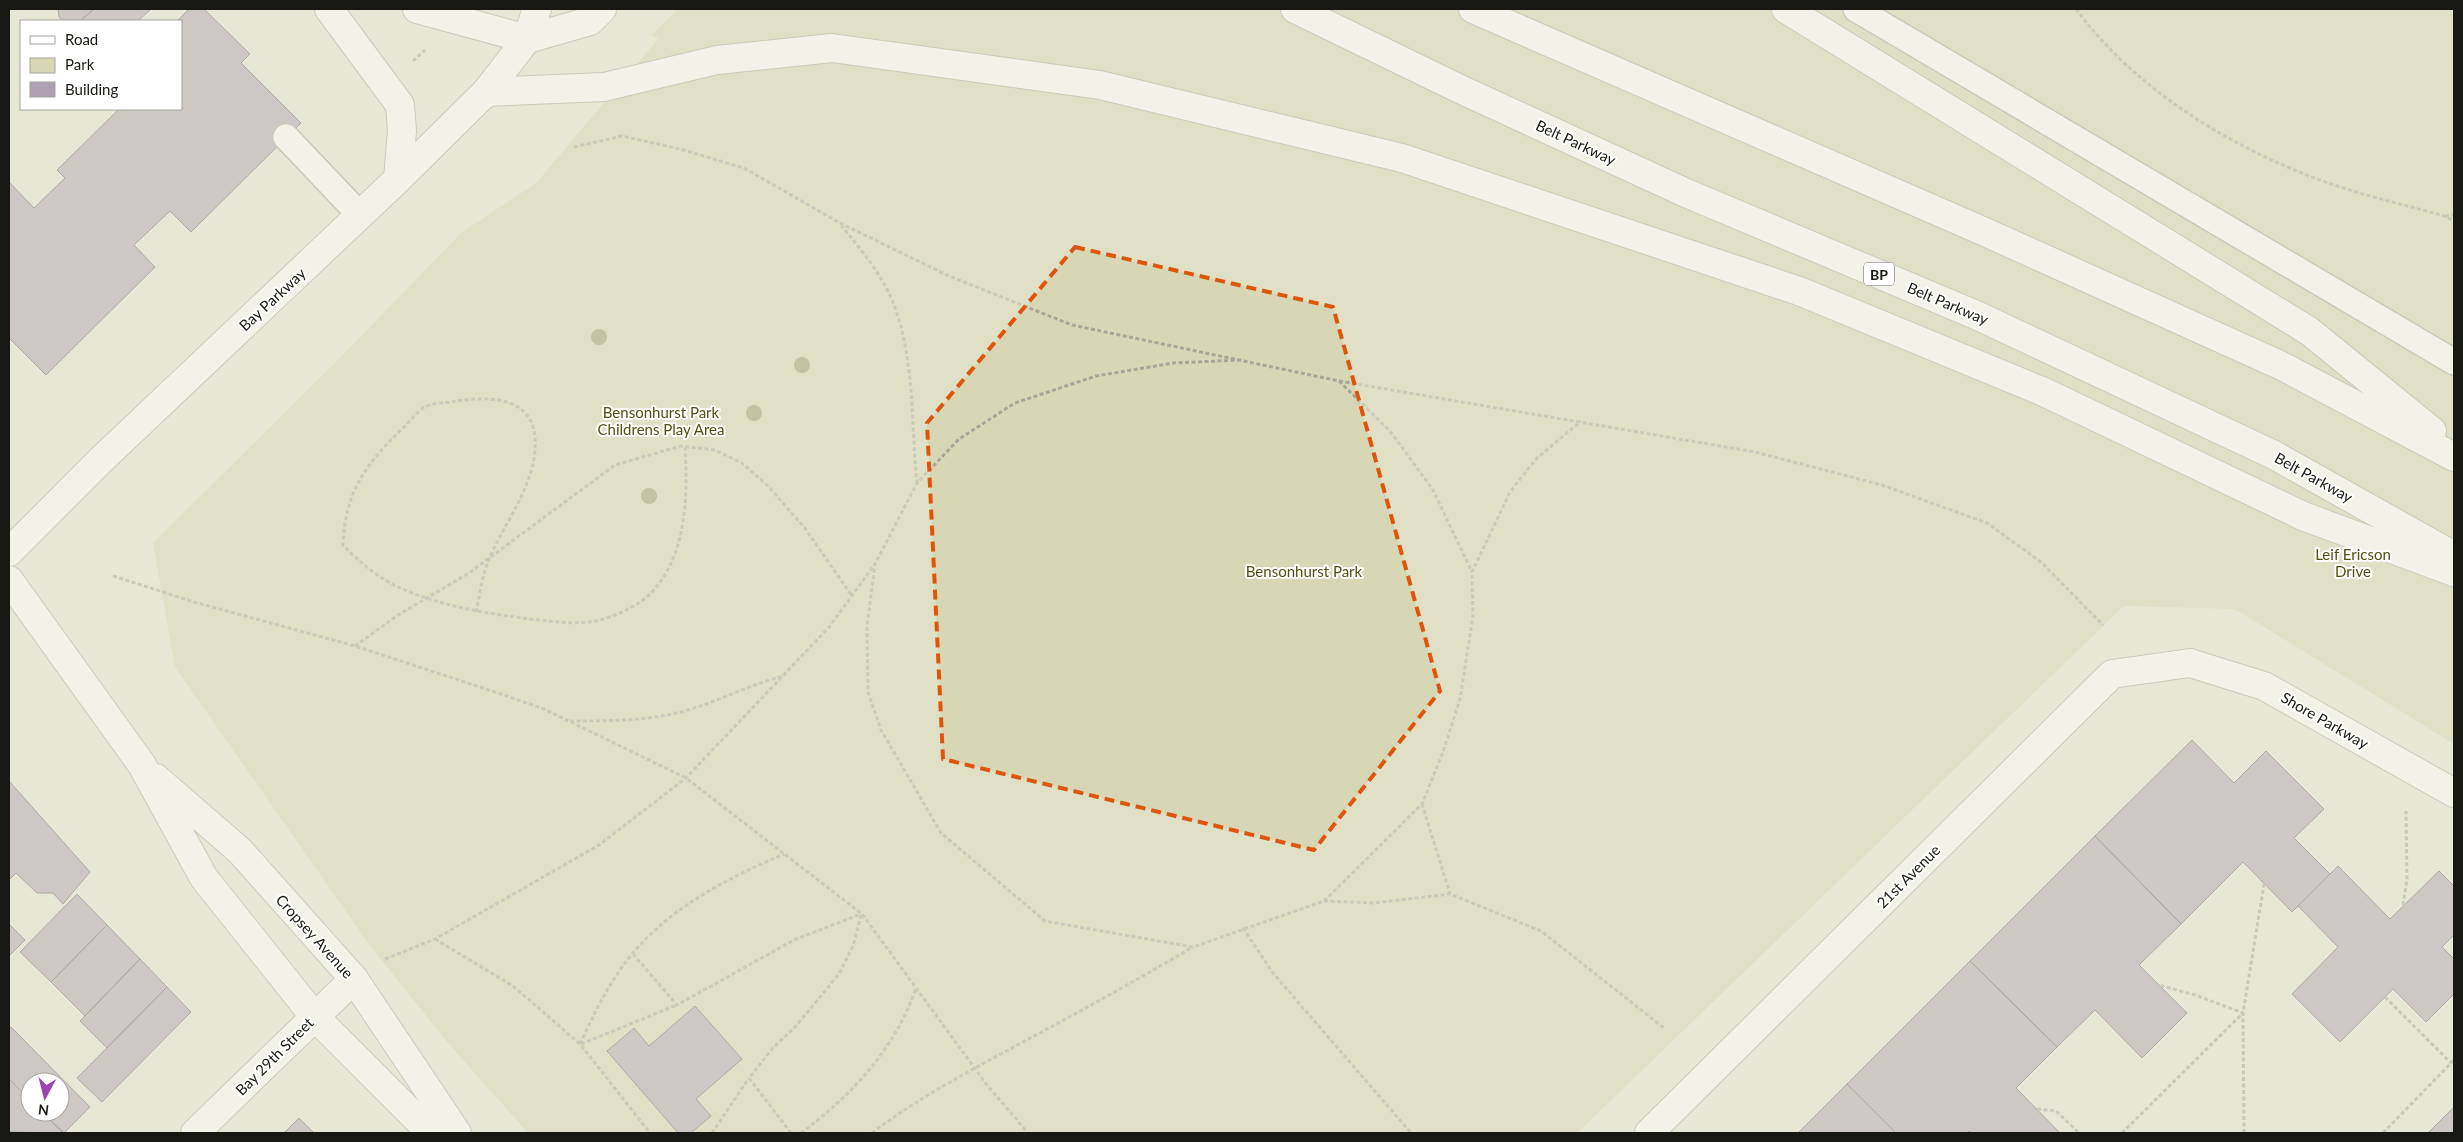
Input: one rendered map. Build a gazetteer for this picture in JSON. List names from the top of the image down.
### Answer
{
  "streets": {
    "main road": [
      "Belt Parkway",
      "BP",
      "Bay Parkway",
      "Shore Parkway",
      "21st Avenue",
      "Cropsey Avenue",
      "Bay 29th Street"
    ]
  },
  "crossings": [
    ["Shore Parkway", "21st Avenue"],
    ["Cropsey Avenue", "Bay 29th Street"]
  ],
  "parks": ["Bensonhurst Park Childrens Play Area", "Leif Ericson Drive", "Bensonhurst Park"],
  "legend": ["Road", "Park", "Building"],
  "north": "bottom"
}
